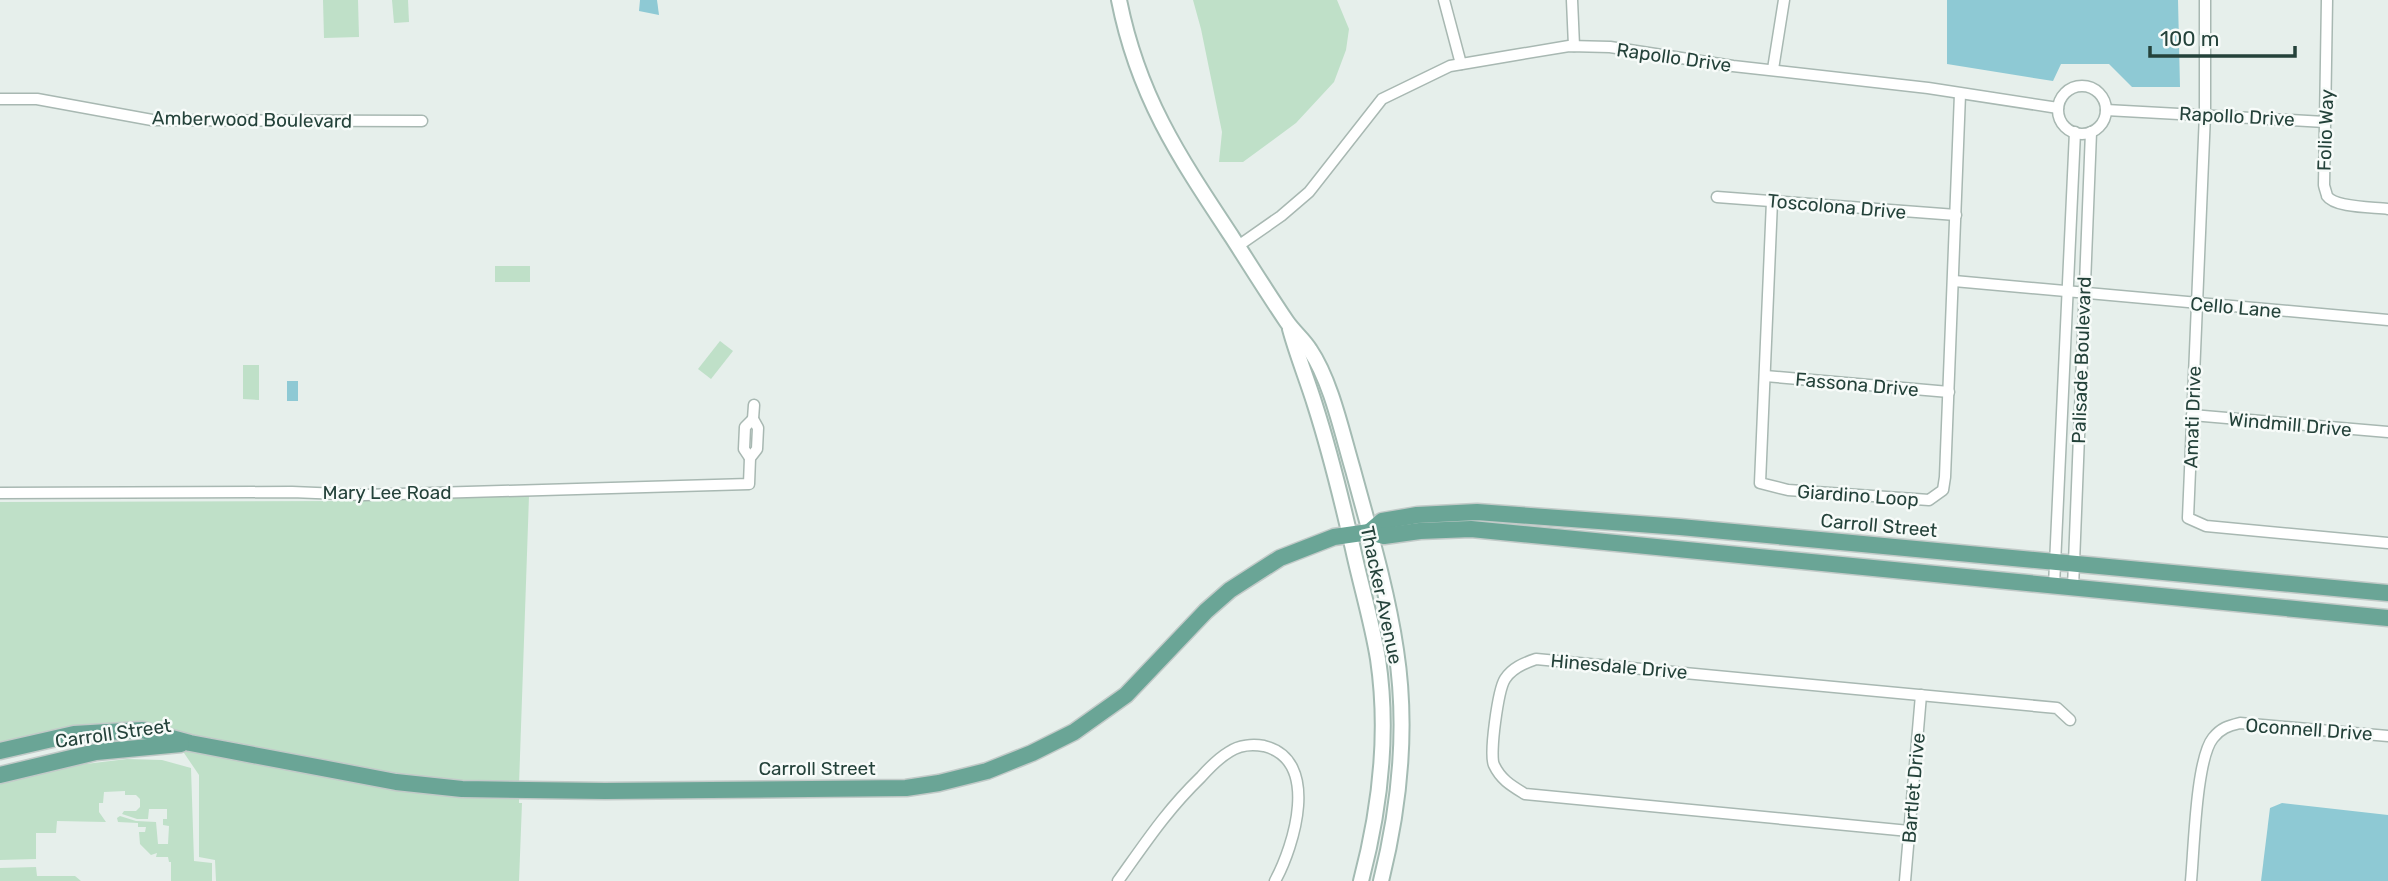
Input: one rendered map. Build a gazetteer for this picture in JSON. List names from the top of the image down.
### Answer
{
  "streets": {
    "main road": ["Carroll Street"],
    "street": [
      "Rapollo Drive",
      "Amberwood Boulevard",
      "Folio Way",
      "Toscolona Drive",
      "Cello Lane",
      "Palisade Boulevard",
      "Fassona Drive",
      "Amati Drive",
      "Windmill Drive",
      "Mary Lee Road",
      "Giardino Loop",
      "Thacker Avenue",
      "Hinesdale Drive",
      "Oconnell Drive",
      "Bartlet Drive"
    ]
  },
  "crossings": [
    ["Rapollo Drive", "Folio Way"],
    ["Rapollo Drive", "Palisade Boulevard"],
    ["Rapollo Drive", "Amati Drive"],
    ["Rapollo Drive", "Giardino Loop"],
    ["Rapollo Drive", "Thacker Avenue"],
    ["Toscolona Drive", "Giardino Loop"],
    ["Cello Lane", "Palisade Boulevard"],
    ["Cello Lane", "Amati Drive"],
    ["Cello Lane", "Giardino Loop"],
    ["Palisade Boulevard", "Carroll Street"],
    ["Fassona Drive", "Giardino Loop"],
    ["Amati Drive", "Windmill Drive"],
    ["Carroll Street", "Thacker Avenue"],
    ["Hinesdale Drive", "Bartlet Drive"]
  ],
  "scale_bar": "100 m"
}
